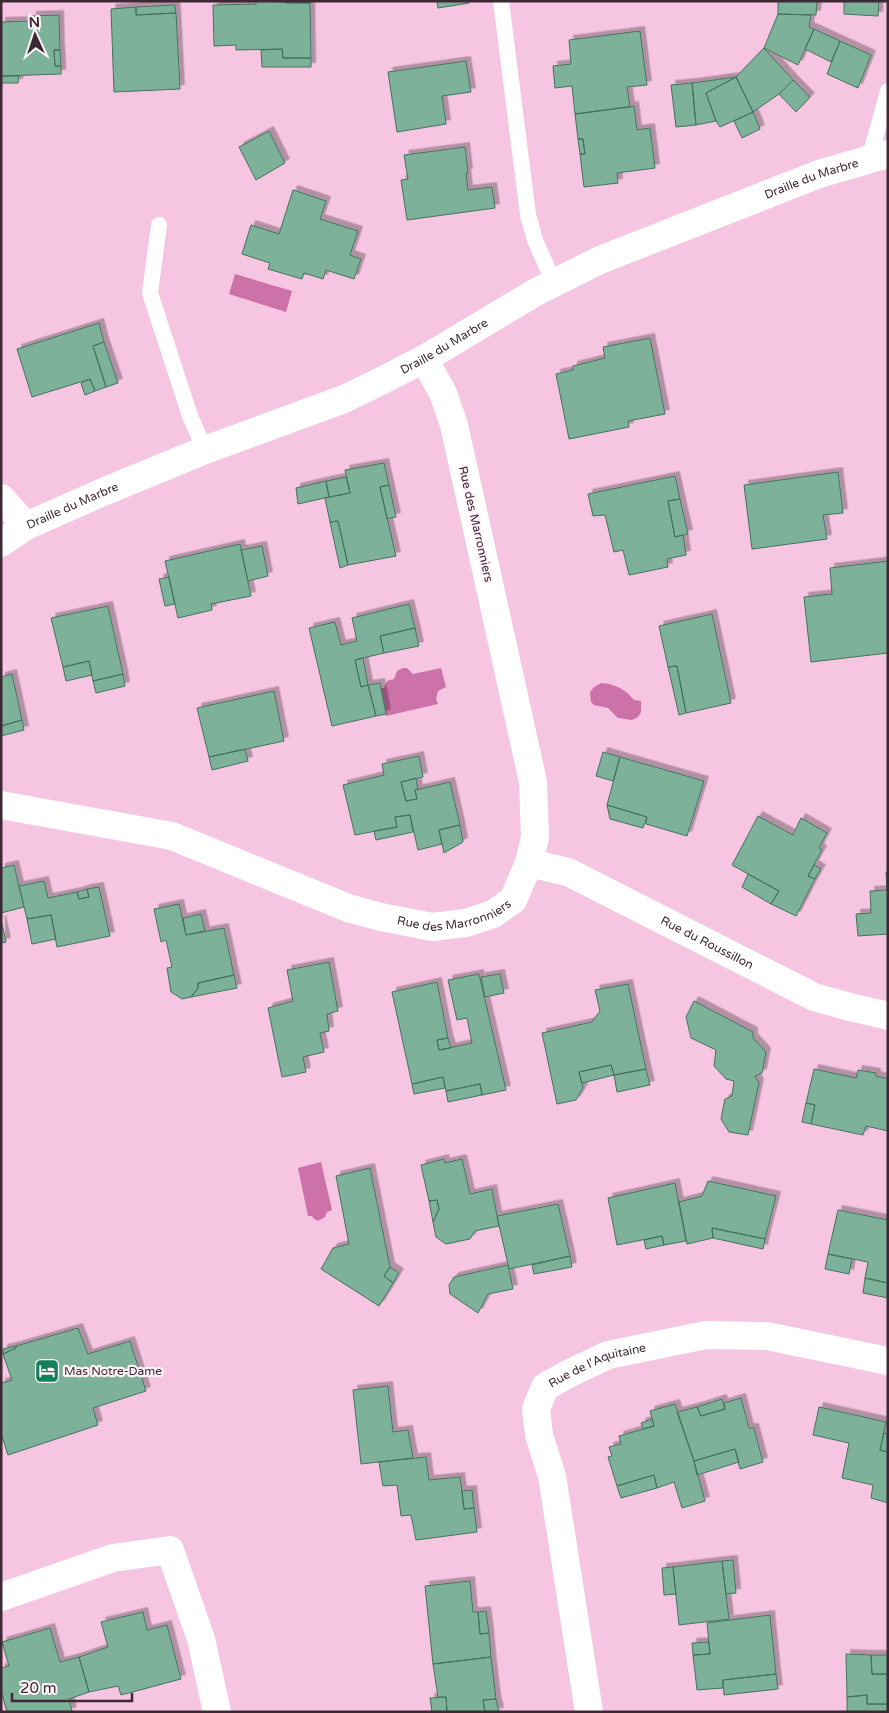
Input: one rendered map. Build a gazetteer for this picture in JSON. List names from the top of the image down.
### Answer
{
  "streets": {
    "street": [
      "Draille du Marbre",
      "Rue des Marronniers",
      "Rue du Roussillon",
      "Rue de l'Aquitaine"
    ]
  },
  "crossings": [
    ["Draille du Marbre", "Rue des Marronniers"],
    ["Rue des Marronniers", "Rue du Roussillon"]
  ],
  "places": {
    "hotel": ["Mas Notre-Dame"]
  },
  "scale_bar": "20 m",
  "north": "top"
}
